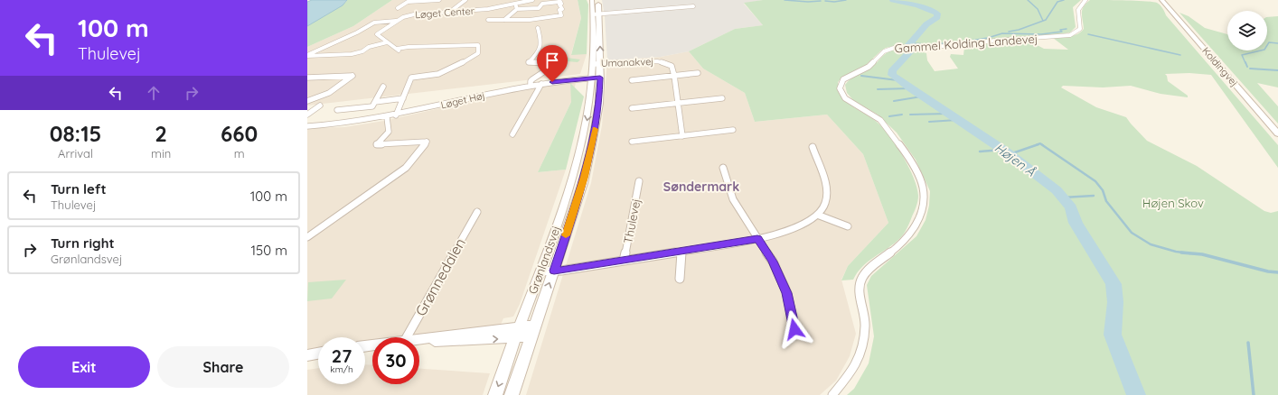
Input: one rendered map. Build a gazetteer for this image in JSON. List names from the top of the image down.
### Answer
{
  "streets": {
    "street": [
      "Løget Center",
      "Gammel Kolding Landevej",
      "Umanakvej",
      "Koldingvej",
      "Løget Høj",
      "Thulevej",
      "Grønlandsvej",
      "Grønnedalen"
    ]
  },
  "crossings": [
    ["Umanakvej", "Grønlandsvej"],
    ["Løget Høj", "Grønlandsvej"],
    ["Thulevej", "Grønlandsvej"]
  ],
  "districts": ["Søndermark"],
  "water": ["Højen Å"],
  "parks": ["Højen Skov"],
  "page": {
    "turn": ["100 m", "Thulevej"],
    "eta": [
      "08:15",
      "Arrival",
      "2",
      "min",
      "660",
      "m"
    ],
    "list": [
      {
        "name": "Turn left",
        "note": "Thulevej",
        "value": "100 m"
      },
      {
        "name": "Turn right",
        "note": "Grønlandsvej",
        "value": "150 m"
      }
    ],
    "speed": "27 km/h",
    "limit": "30",
    "buttons": ["Exit", "Share"]
  }
}
